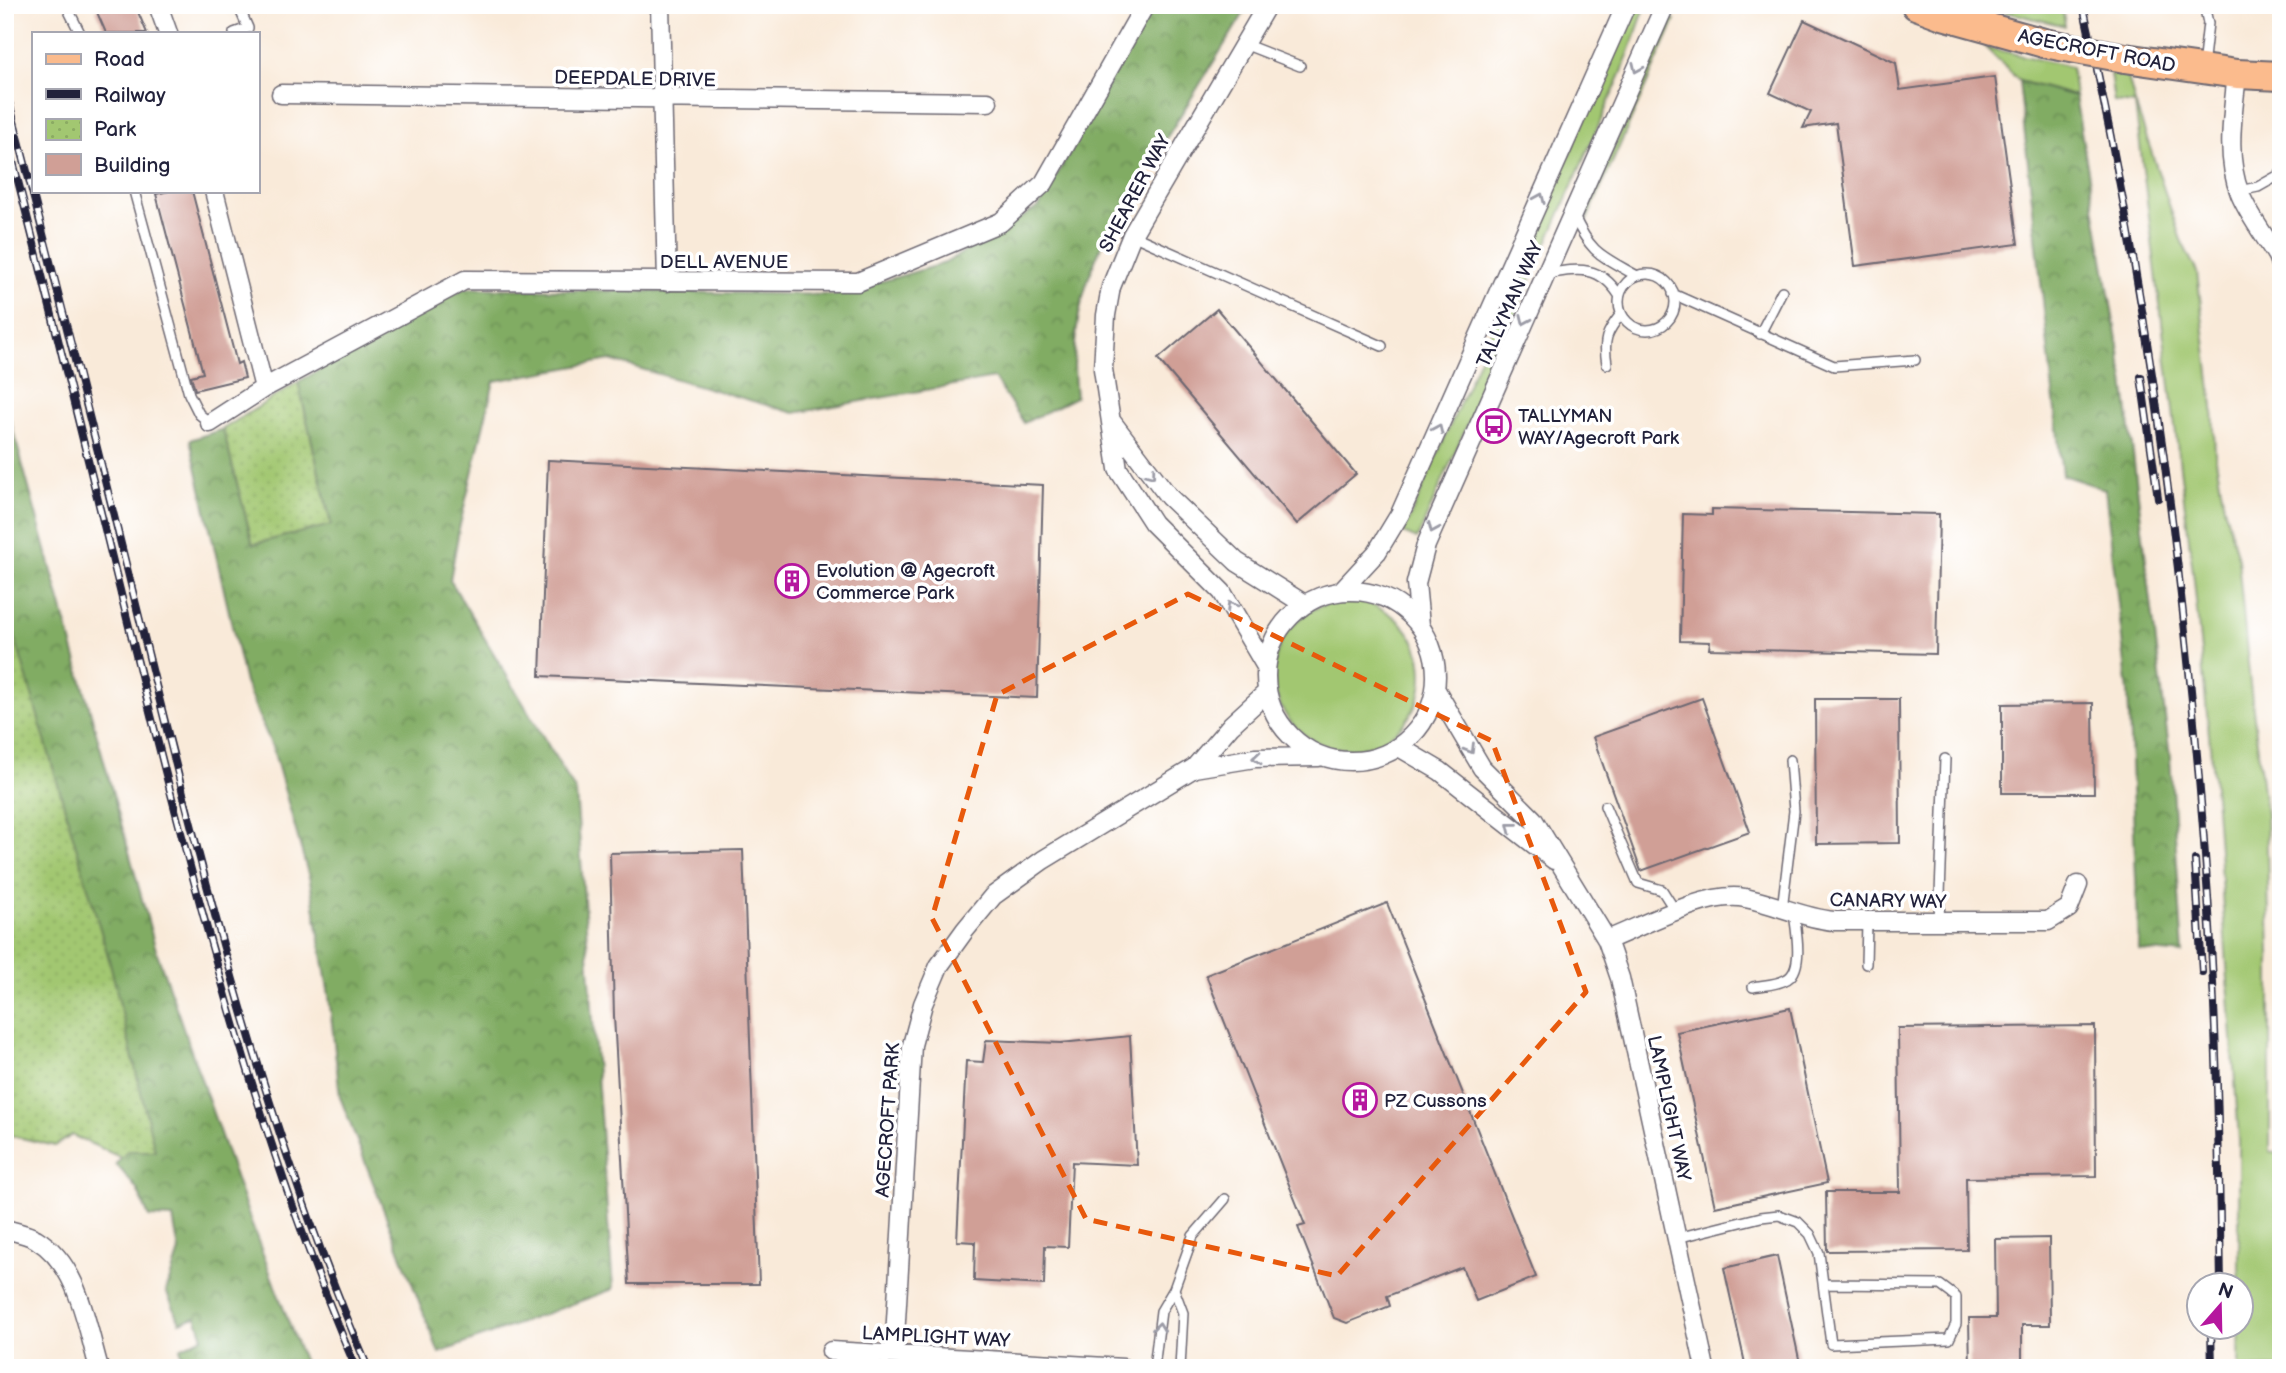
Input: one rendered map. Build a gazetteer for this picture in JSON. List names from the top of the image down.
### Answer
{
  "streets": {
    "main road": ["AGECROFT ROAD"],
    "street": [
      "DEEPDALE DRIVE",
      "SHEARER WAY",
      "DELL AVENUE",
      "TALLYMAN WAY",
      "CANARY WAY",
      "LAMPLIGHT WAY",
      "AGECROFT PARK"
    ]
  },
  "crossings": [
    ["SHEARER WAY", "TALLYMAN WAY"],
    ["SHEARER WAY", "LAMPLIGHT WAY"],
    ["TALLYMAN WAY", "LAMPLIGHT WAY"],
    ["CANARY WAY", "LAMPLIGHT WAY"],
    ["LAMPLIGHT WAY", "AGECROFT PARK"]
  ],
  "places": {
    "bus stop": ["TALLYMAN WAY/Agecroft Park"],
    "building": ["Evolution @ Agecroft Commerce Park", "PZ Cussons"]
  },
  "legend": [
    "Road",
    "Railway",
    "Park",
    "Building"
  ],
  "north": "top"
}
